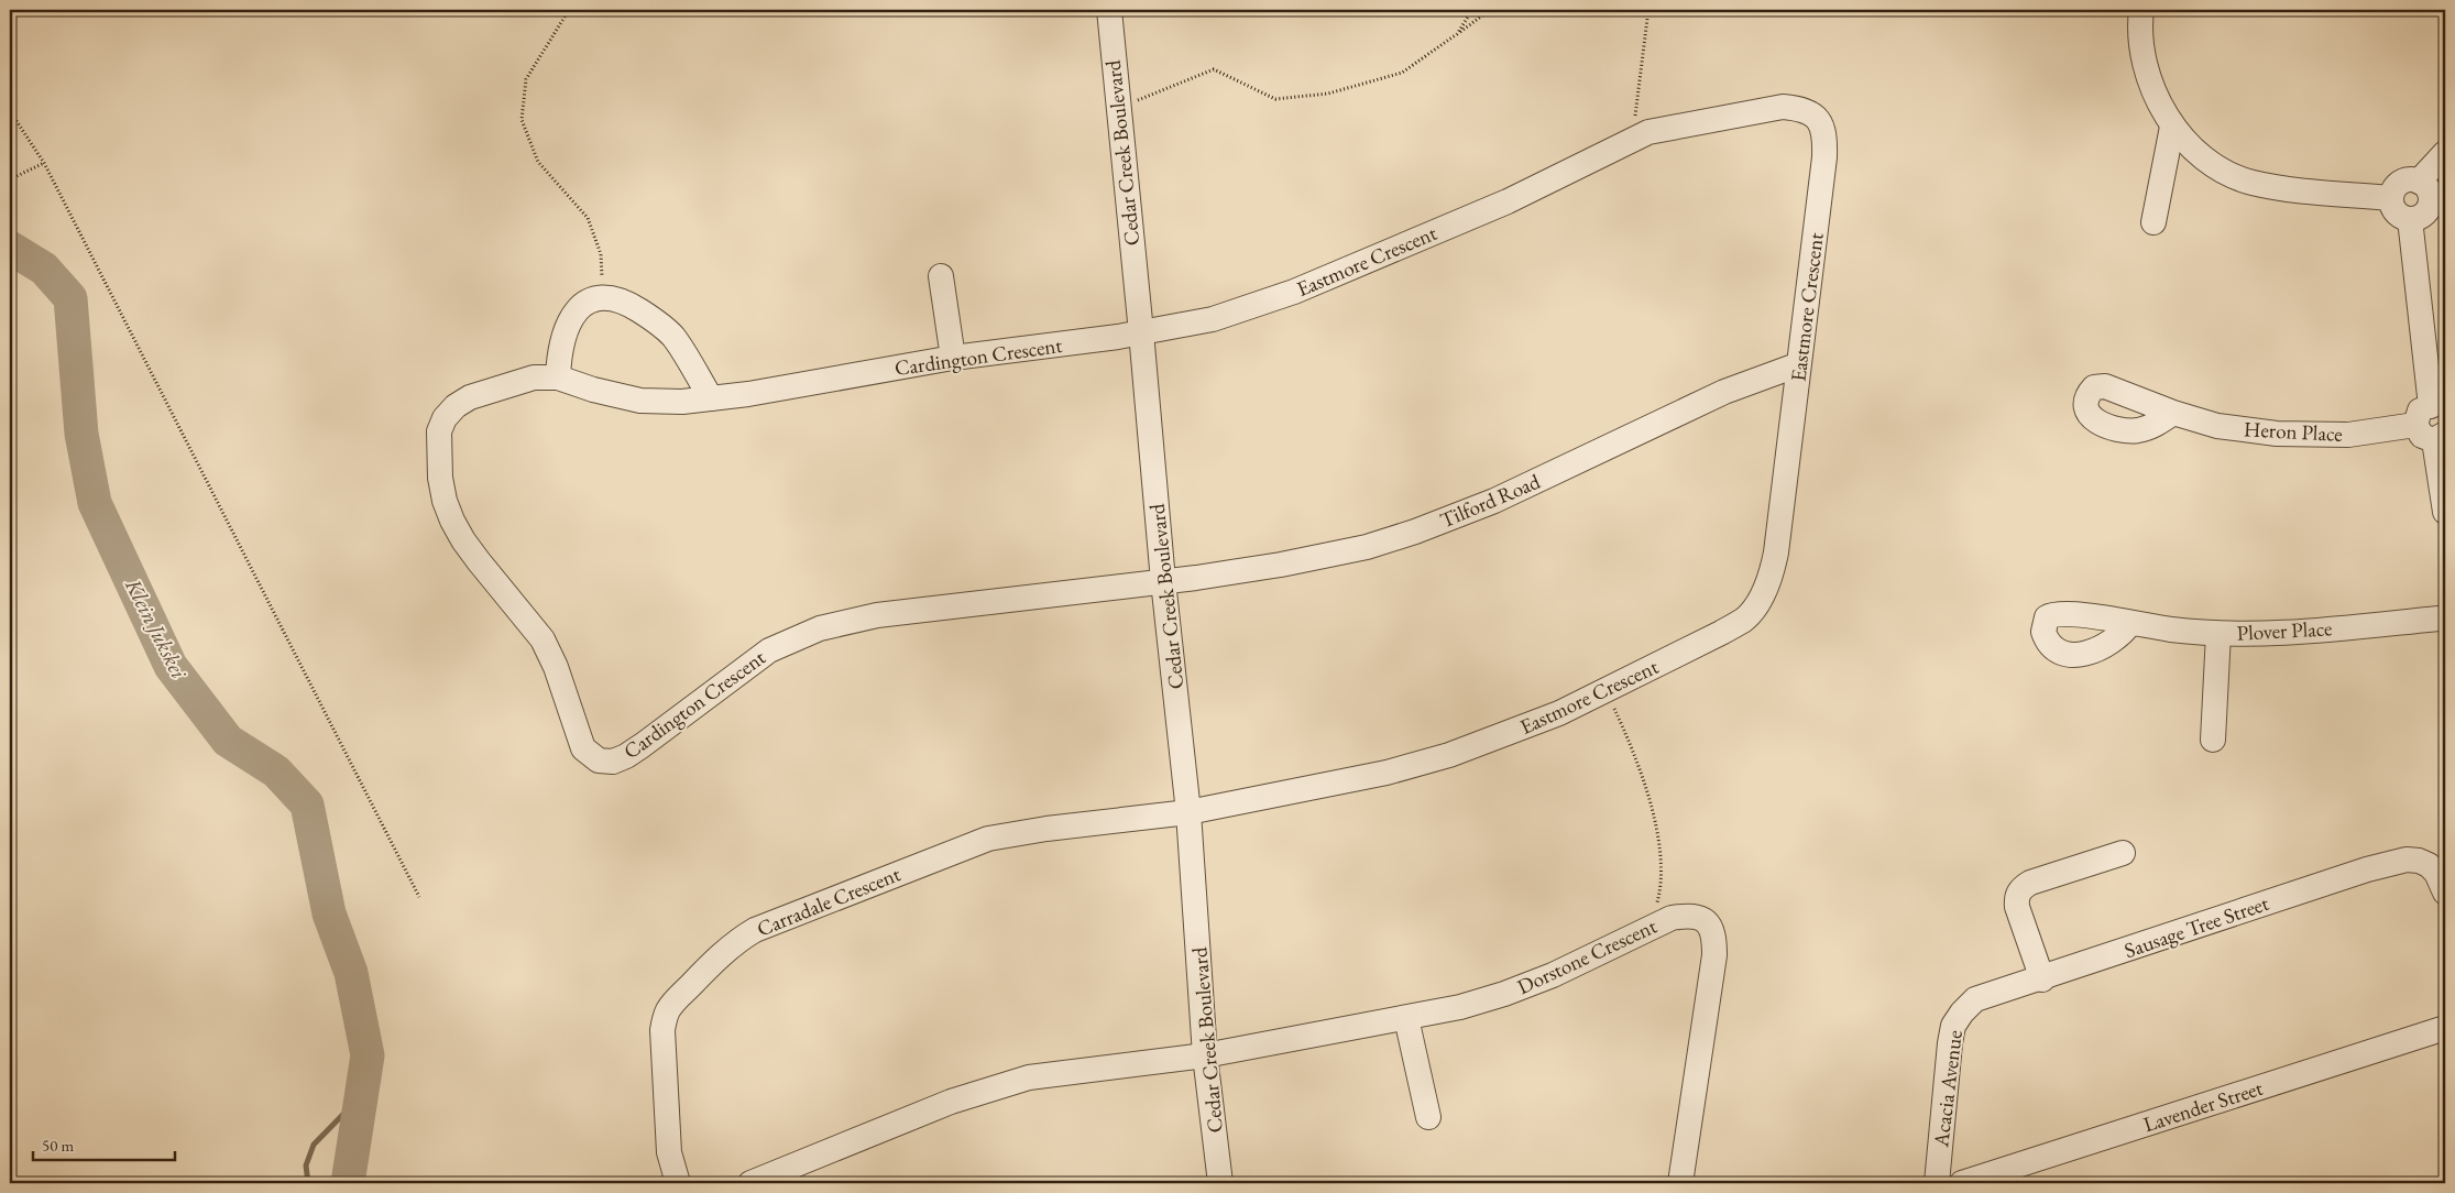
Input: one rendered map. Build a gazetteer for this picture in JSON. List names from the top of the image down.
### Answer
{
  "streets": {
    "street": [
      "Cedar Creek Boulevard",
      "Eastmore Crescent",
      "Cardington Crescent",
      "Heron Place",
      "Tilford Road",
      "Plover Place",
      "Carradale Crescent",
      "Sausage Tree Street",
      "Dorstone Crescent",
      "Acacia Avenue",
      "Lavender Street"
    ]
  },
  "crossings": [
    ["Cedar Creek Boulevard", "Eastmore Crescent"],
    ["Cedar Creek Boulevard", "Cardington Crescent"],
    ["Cedar Creek Boulevard", "Tilford Road"],
    ["Cedar Creek Boulevard", "Carradale Crescent"],
    ["Cedar Creek Boulevard", "Dorstone Crescent"],
    ["Eastmore Crescent", "Cardington Crescent"],
    ["Eastmore Crescent", "Tilford Road"],
    ["Eastmore Crescent", "Carradale Crescent"],
    ["Cardington Crescent", "Tilford Road"],
    ["Sausage Tree Street", "Acacia Avenue"]
  ],
  "water": ["Klein Jukskei"],
  "scale_bar": "50 m"
}
